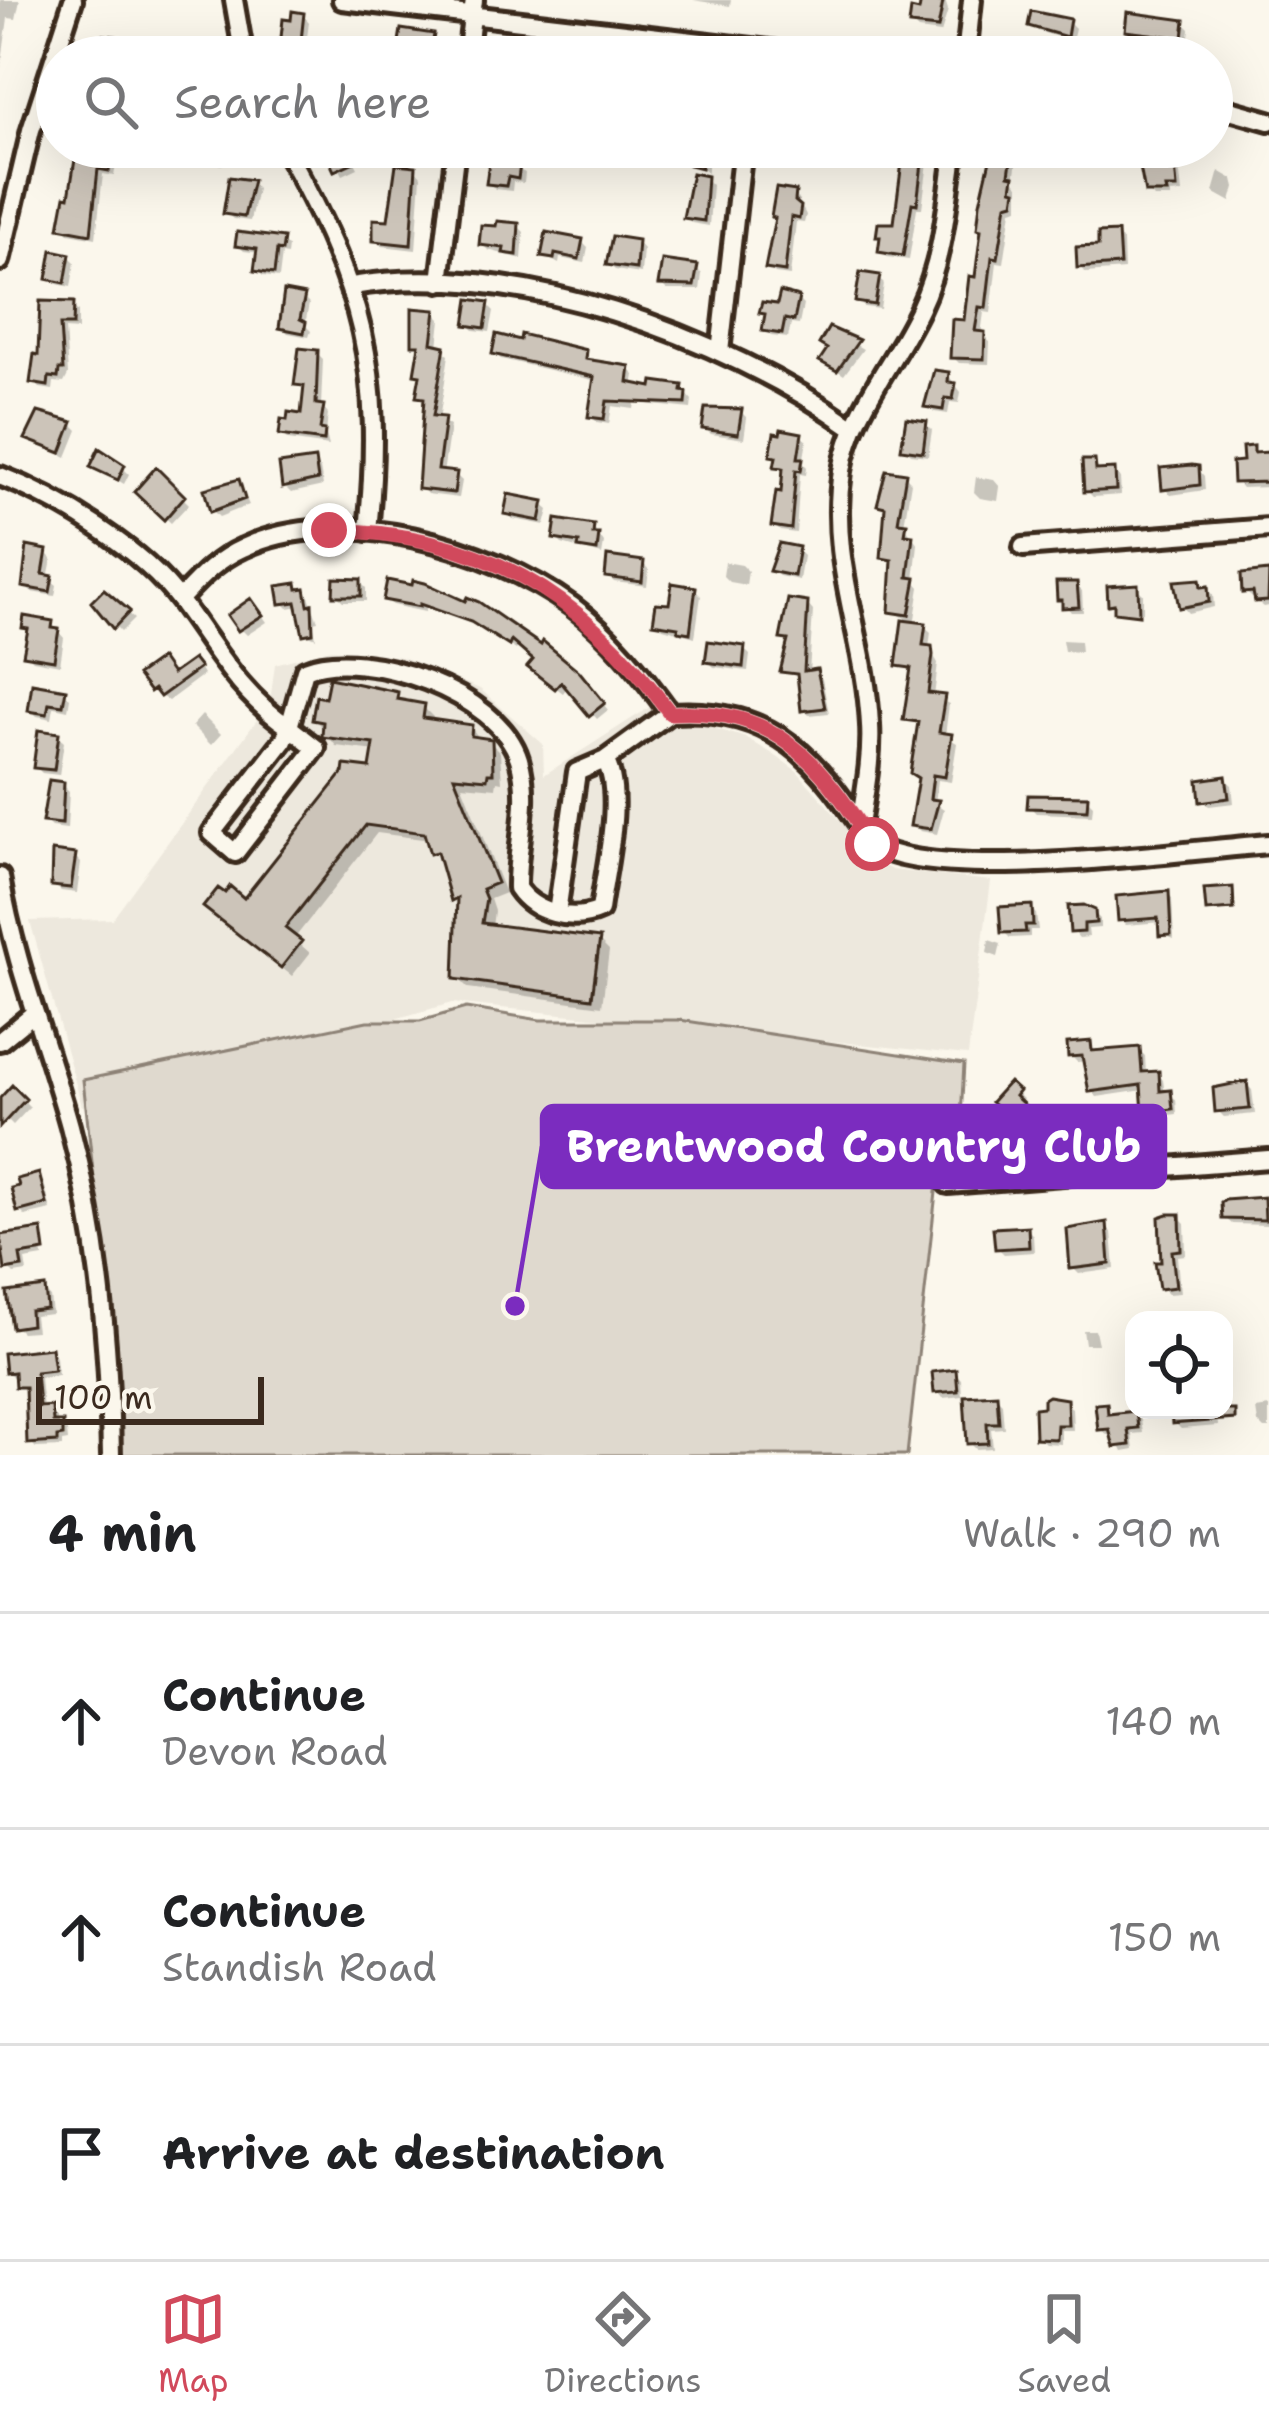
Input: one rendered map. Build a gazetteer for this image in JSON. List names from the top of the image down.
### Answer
{
  "places": ["Brentwood Country Club"],
  "scale_bar": "100 m",
  "page": {
    "search": "Search here",
    "scale": "100 m",
    "heading": ["4 min", "Walk · 290 m"],
    "list": [
      ["Continue", "Devon Road", "140 m"],
      ["Continue", "Standish Road", "150 m"],
      "Arrive at destination"
    ],
    "nav": ["Map", "Directions", "Saved"]
  }
}
